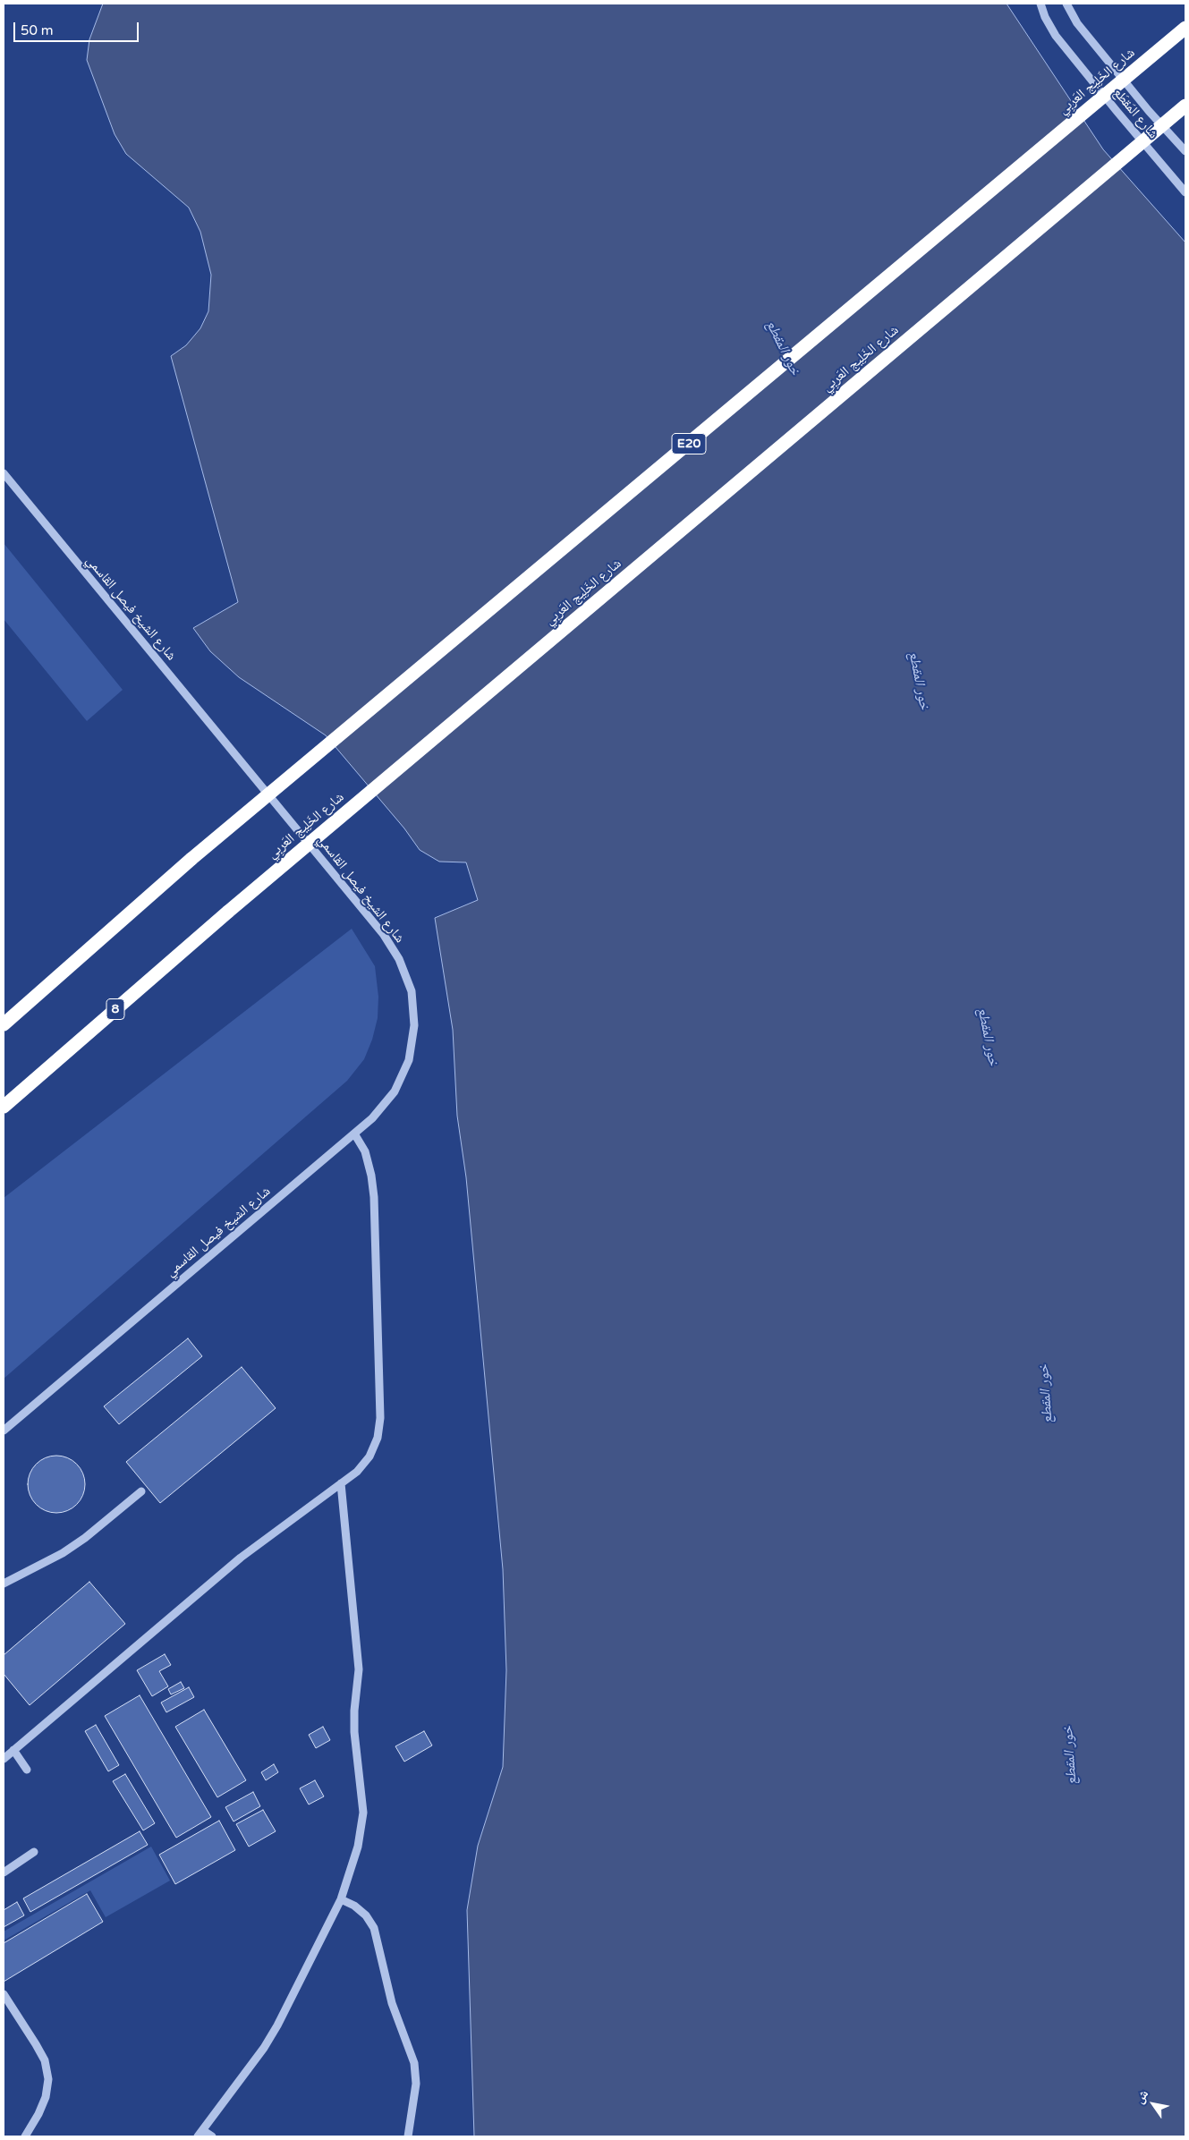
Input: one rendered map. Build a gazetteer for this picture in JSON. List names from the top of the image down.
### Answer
{
  "streets": {
    "highway": ["شارع الخَلِيج العَربِي", "E20", "8"],
    "street": ["شارع المَقطَع", "شارع الشيخ فيصل القاسمي"]
  },
  "water": ["خور المقطع"],
  "scale_bar": "50 m",
  "north": "top left"
}
